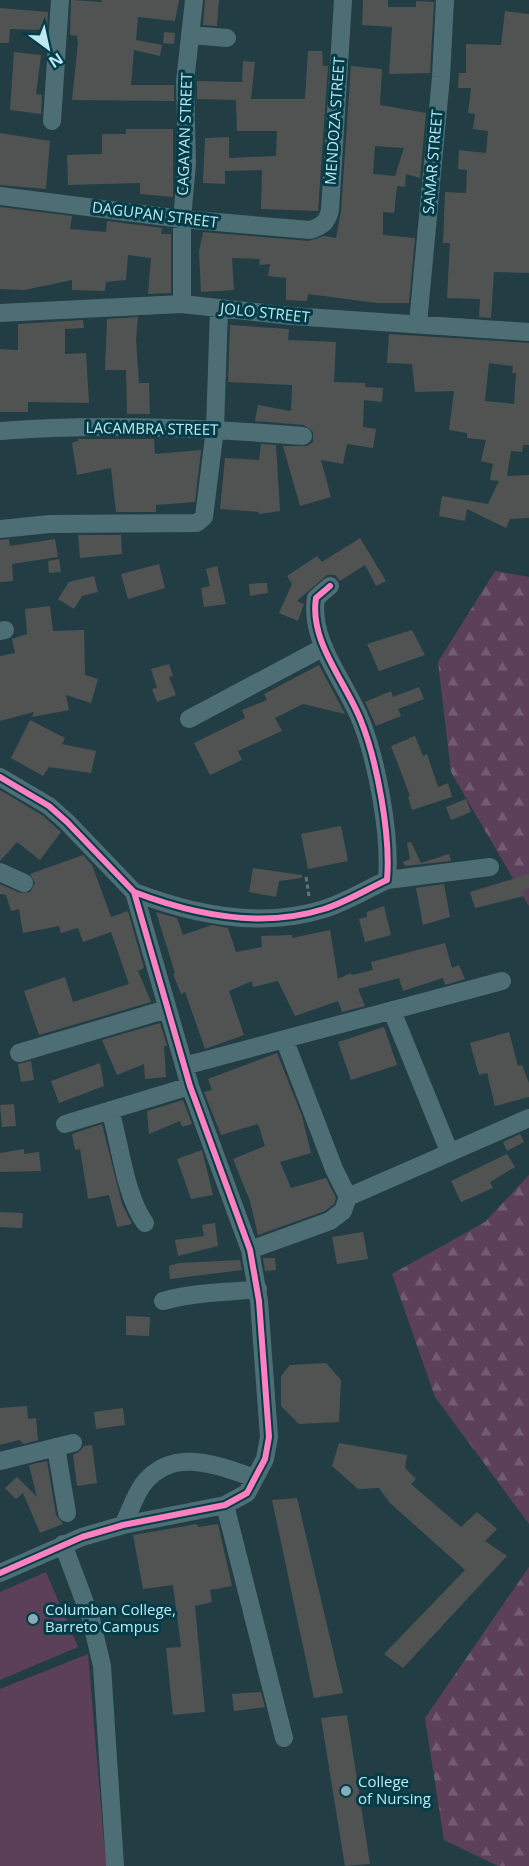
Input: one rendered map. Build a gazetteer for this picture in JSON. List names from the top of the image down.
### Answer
{
  "streets": {
    "street": [
      "MENDOZA STREET",
      "CAGAYAN STREET",
      "SAMAR STREET",
      "DAGUPAN STREET",
      "JOLO STREET",
      "LACAMBRA STREET"
    ]
  },
  "crossings": [
    ["MENDOZA STREET", "DAGUPAN STREET"],
    ["CAGAYAN STREET", "DAGUPAN STREET"],
    ["CAGAYAN STREET", "JOLO STREET"],
    ["SAMAR STREET", "JOLO STREET"]
  ],
  "places": ["Columban College, Barreto Campus", "College of Nursing"],
  "north": "bottom right"
}
